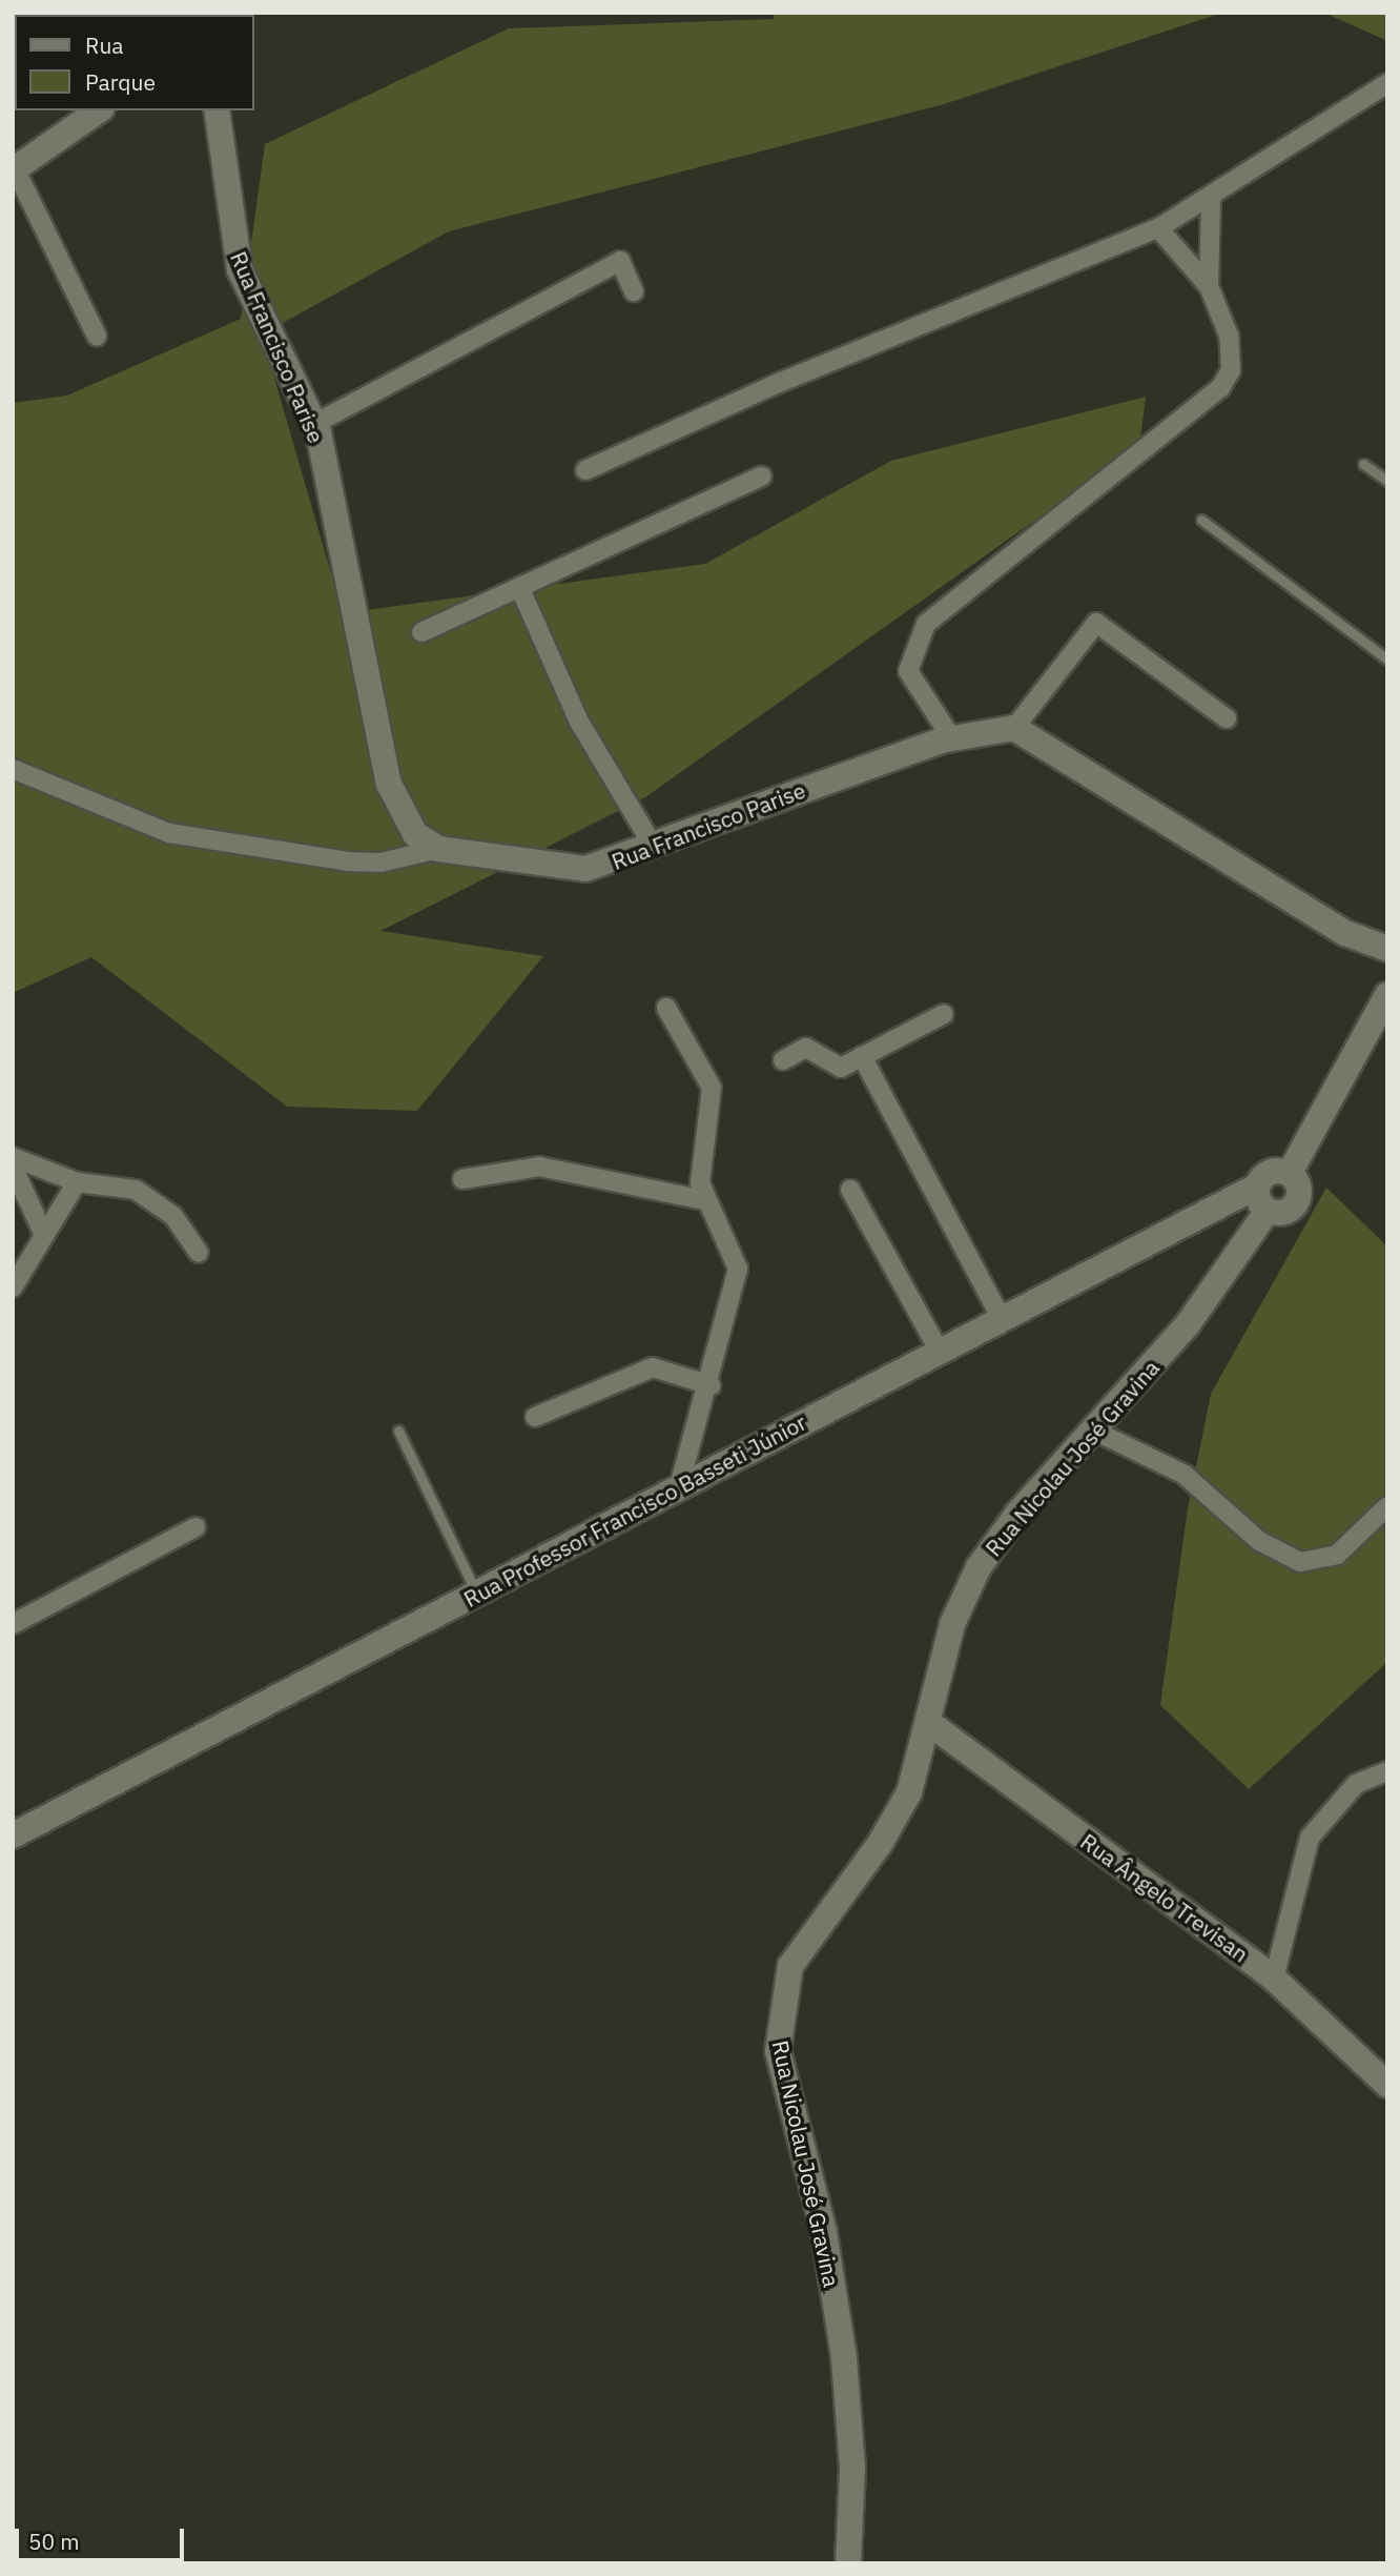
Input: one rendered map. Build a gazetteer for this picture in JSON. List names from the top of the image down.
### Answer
{
  "streets": {
    "main road": [
      "Rua Francisco Parise",
      "Rua Nicolau José Gravina",
      "Rua Professor Francisco Basseti Júnior",
      "Rua Ângelo Trevisan"
    ]
  },
  "crossings": [
    ["Rua Nicolau José Gravina", "Rua Professor Francisco Basseti Júnior"],
    ["Rua Nicolau José Gravina", "Rua Ângelo Trevisan"]
  ],
  "legend": ["Rua", "Parque"],
  "scale_bar": "50 m"
}
